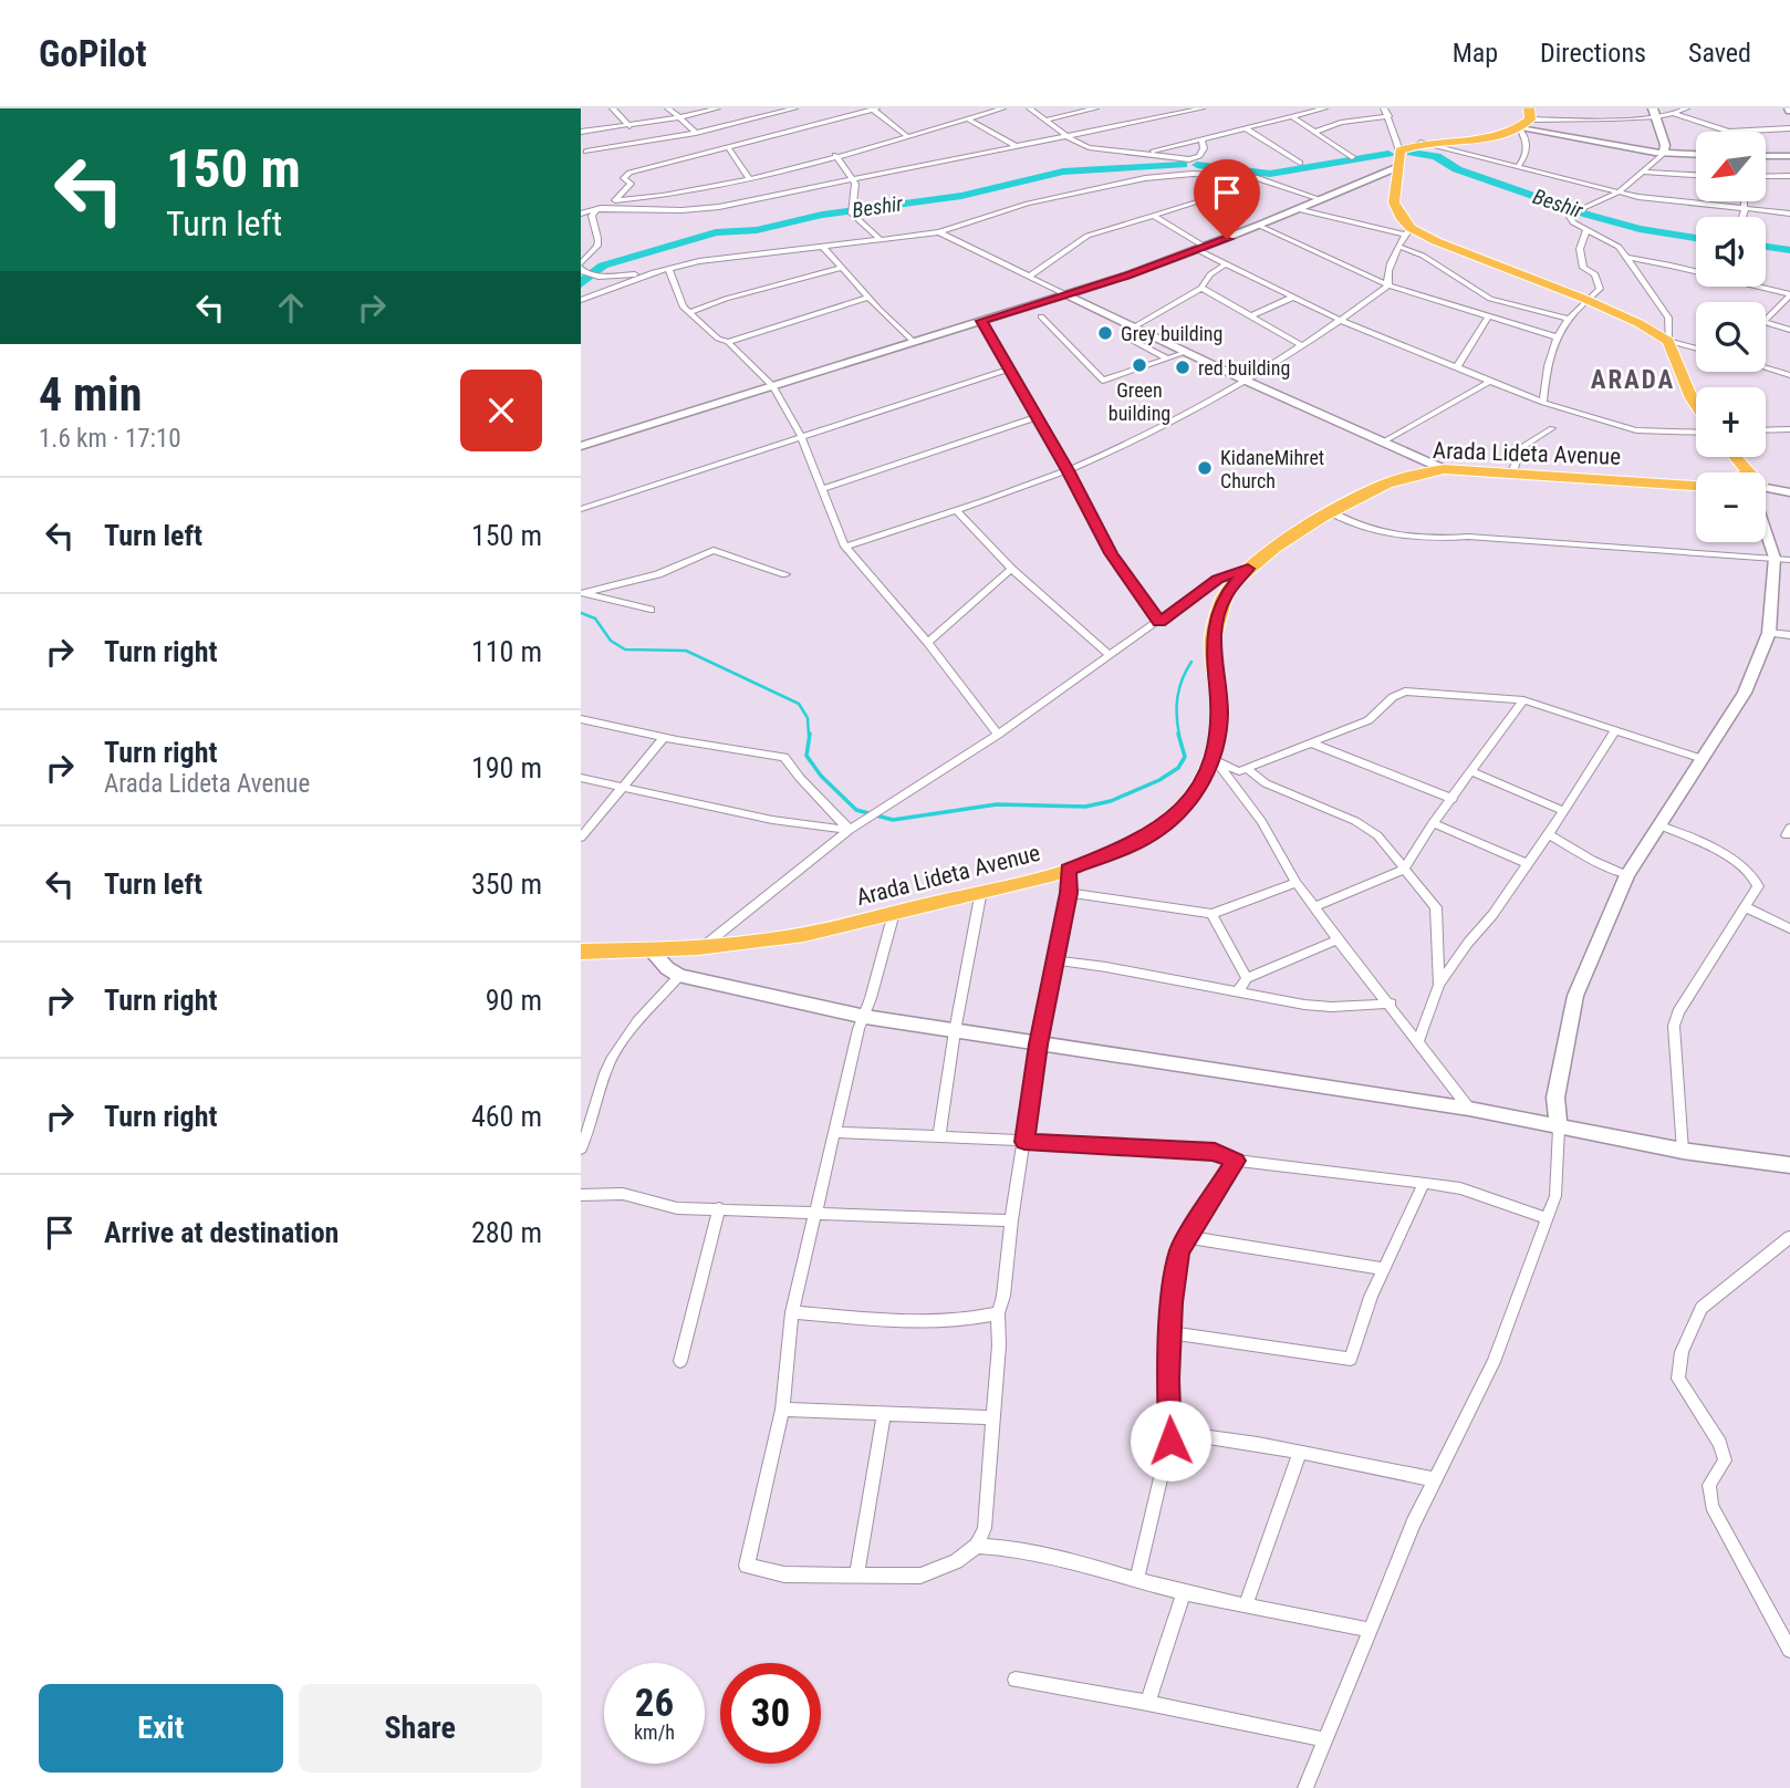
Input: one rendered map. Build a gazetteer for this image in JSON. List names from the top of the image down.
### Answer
{
  "streets": {
    "highway": ["Arada Lideta Avenue"]
  },
  "districts": ["ARADA"],
  "water": ["Beshir"],
  "places": [
    "Grey building",
    "Green building",
    "red building",
    "KidaneMihret Church"
  ],
  "north": "bottom left",
  "page": {
    "header": "GoPilot",
    "nav": ["Map", "Directions", "Saved"],
    "turn": ["150 m", "Turn left"],
    "map_buttons": ["+", "−"],
    "heading": ["4 min", "1.6 km · 17:10"],
    "list": [
      {
        "name": "Turn left",
        "value": "150 m"
      },
      {
        "name": "Turn right",
        "value": "110 m"
      },
      {
        "name": "Turn right",
        "note": "Arada Lideta Avenue",
        "value": "190 m"
      },
      {
        "name": "Turn left",
        "value": "350 m"
      },
      {
        "name": "Turn right",
        "value": "90 m"
      },
      {
        "name": "Turn right",
        "value": "460 m"
      },
      {
        "name": "Arrive at destination",
        "value": "280 m"
      }
    ],
    "speed": "26 km/h",
    "limit": "30",
    "buttons": ["Exit", "Share"]
  }
}
